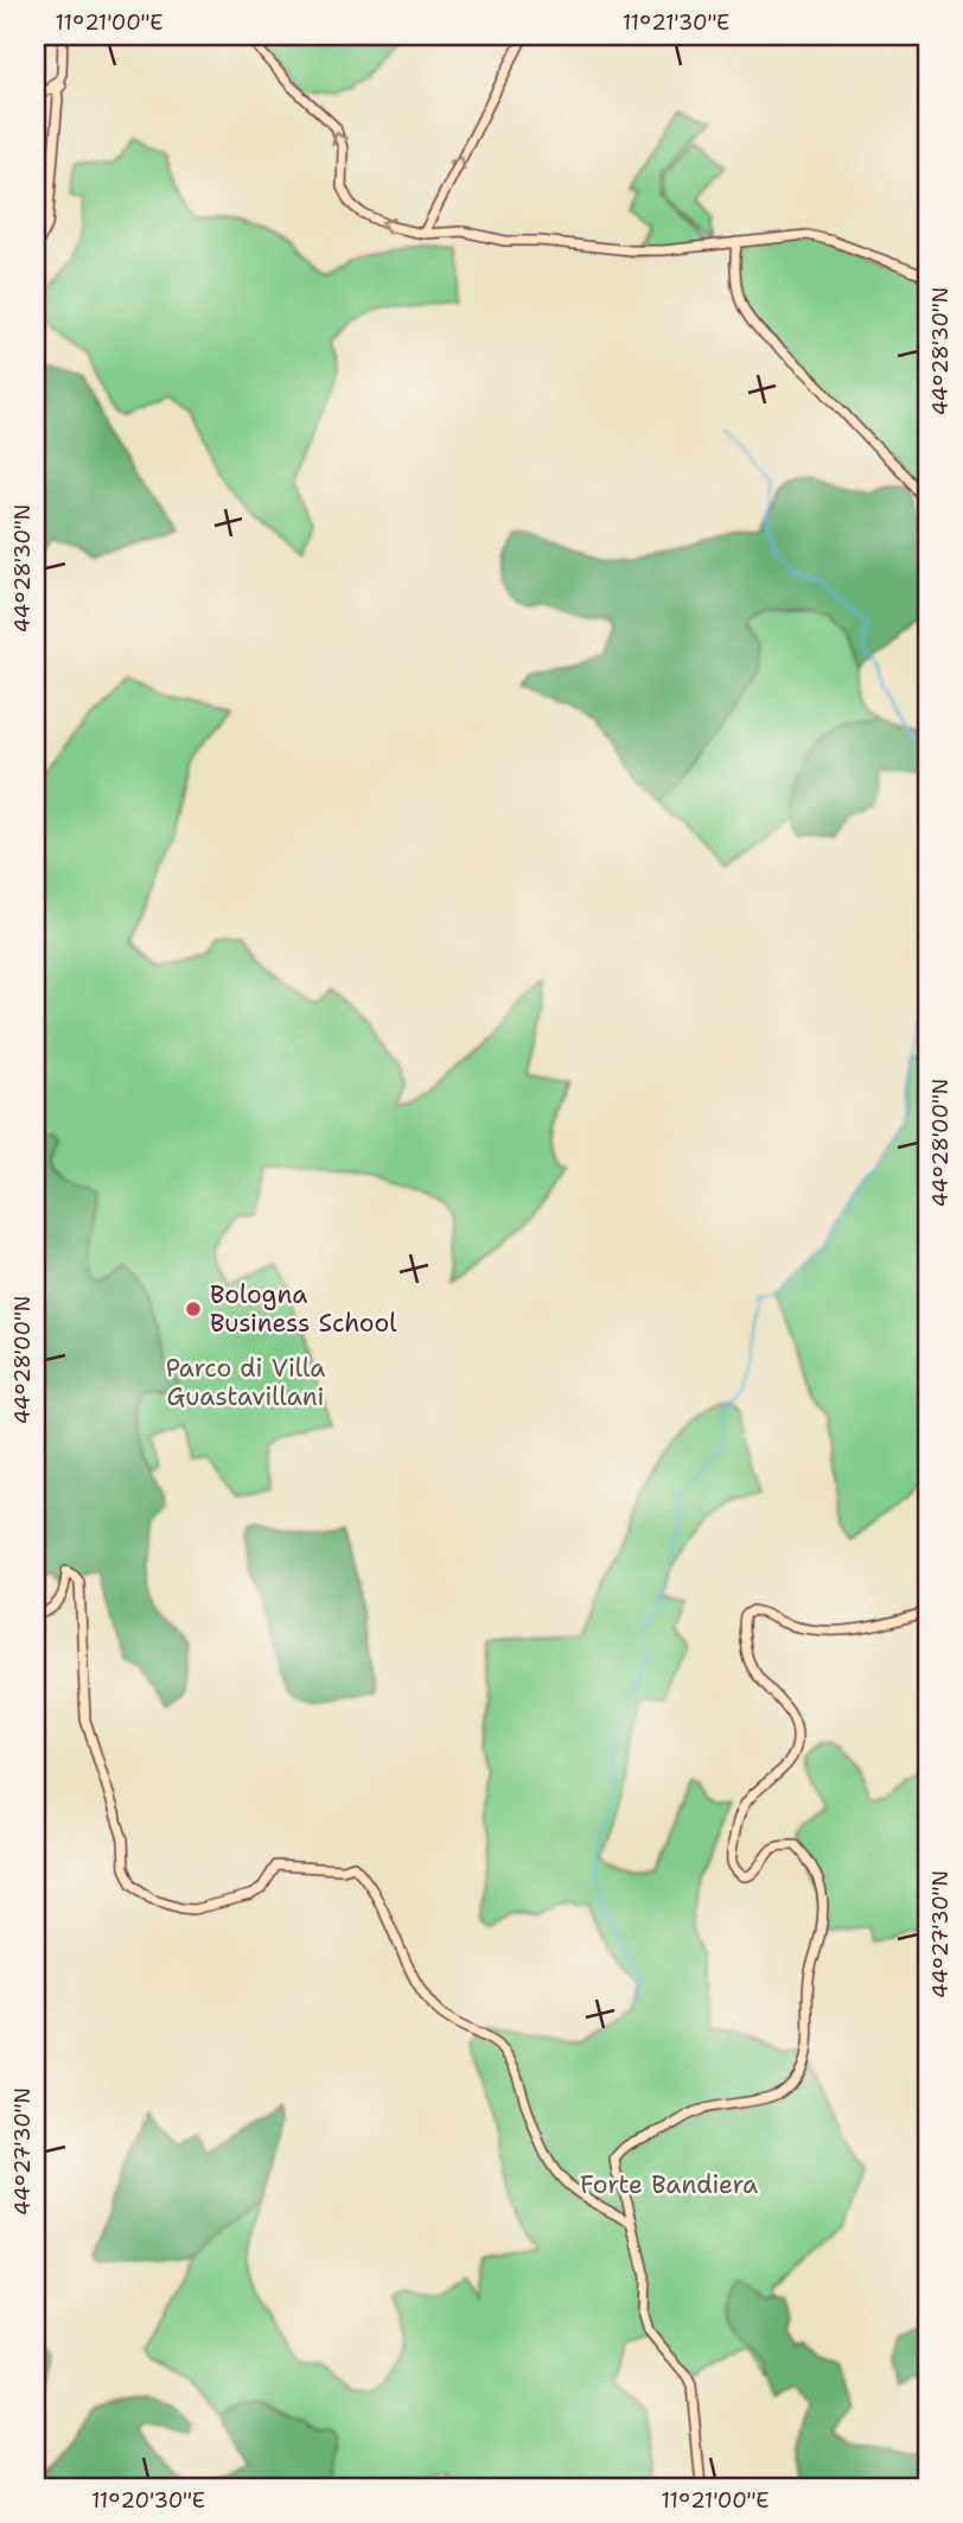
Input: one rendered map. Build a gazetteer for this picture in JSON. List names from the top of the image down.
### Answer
{
  "parks": ["Parco di Villa Guastavillani", "Forte Bandiera"],
  "places": ["Bologna Business School"],
  "coordinates": [
    "11°21'00\"E",
    "11°21'30\"E",
    "44°28'30\"N",
    "44°28'00\"N",
    "44°27'30\"N",
    "11°20'30\"E"
  ]
}
